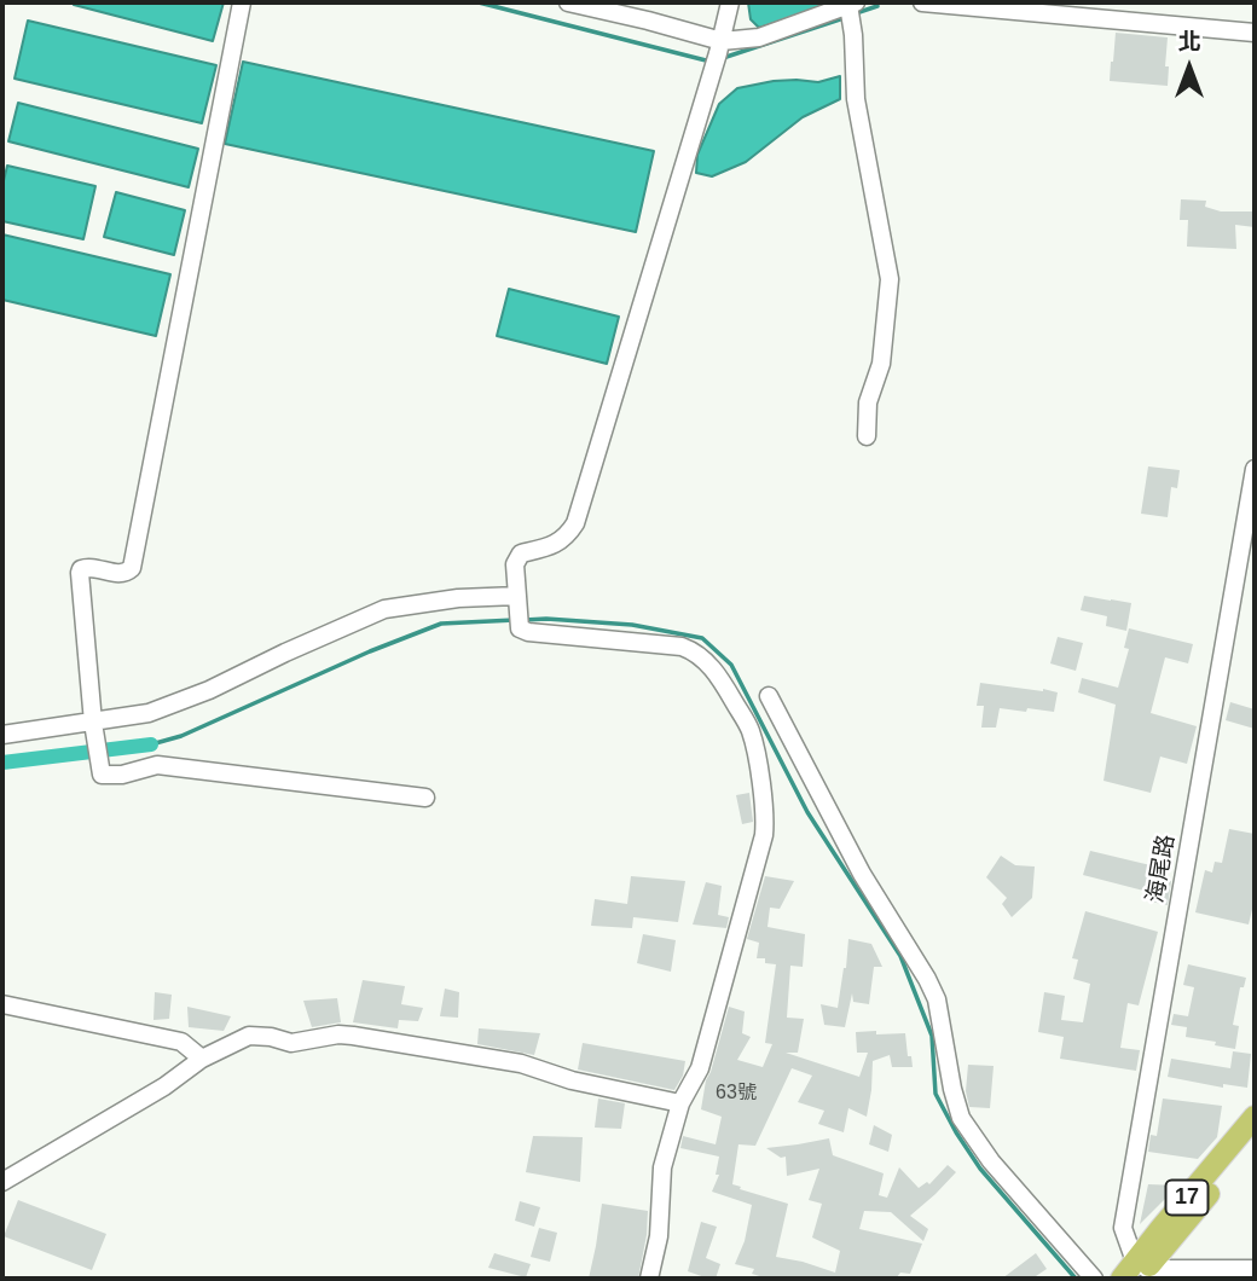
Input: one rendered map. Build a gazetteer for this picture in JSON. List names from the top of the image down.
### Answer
{
  "streets": {
    "main road": ["17"],
    "street": ["海尾路"]
  },
  "crossings": [
    ["海尾路", "17"]
  ],
  "house_numbers": ["63號"],
  "north": "top"
}
